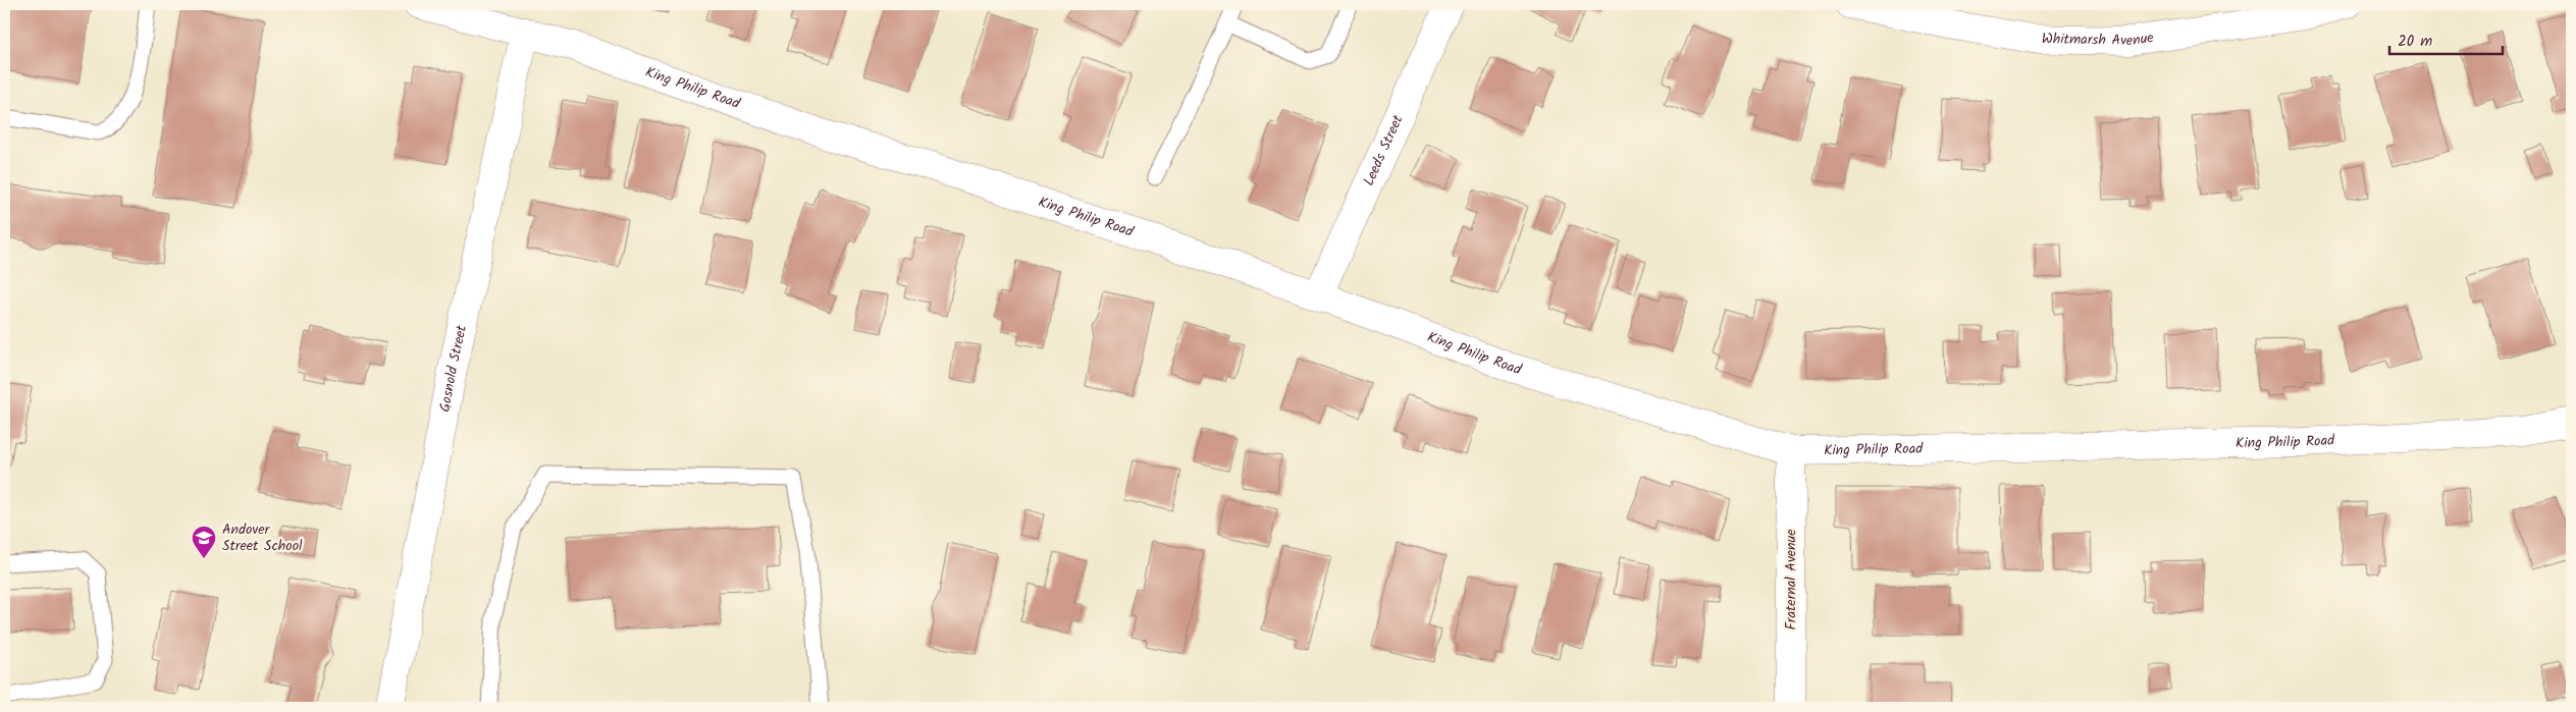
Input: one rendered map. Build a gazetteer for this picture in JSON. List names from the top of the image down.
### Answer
{
  "streets": {
    "street": [
      "Whitmarsh Avenue",
      "King Philip Road",
      "Leeds Street",
      "Gosnold Street",
      "Fraternal Avenue"
    ]
  },
  "crossings": [
    ["King Philip Road", "Leeds Street"],
    ["King Philip Road", "Gosnold Street"],
    ["King Philip Road", "Fraternal Avenue"]
  ],
  "places": {
    "school or university": ["Andover Street School"]
  },
  "scale_bar": "20 m"
}
